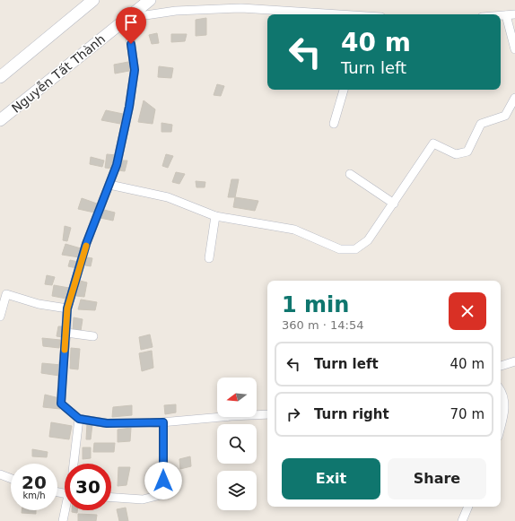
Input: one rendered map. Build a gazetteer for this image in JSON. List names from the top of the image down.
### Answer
{
  "streets": {
    "main road": ["Nguyễn Tất Thành"]
  },
  "north": "left",
  "page": {
    "turn": ["40 m", "Turn left"],
    "heading": ["1 min", "360 m · 14:54"],
    "list": [
      {
        "name": "Turn left",
        "value": "40 m"
      },
      {
        "name": "Turn right",
        "value": "70 m"
      }
    ],
    "buttons": ["Exit", "Share"],
    "speed": "20 km/h",
    "limit": "30"
  }
}
